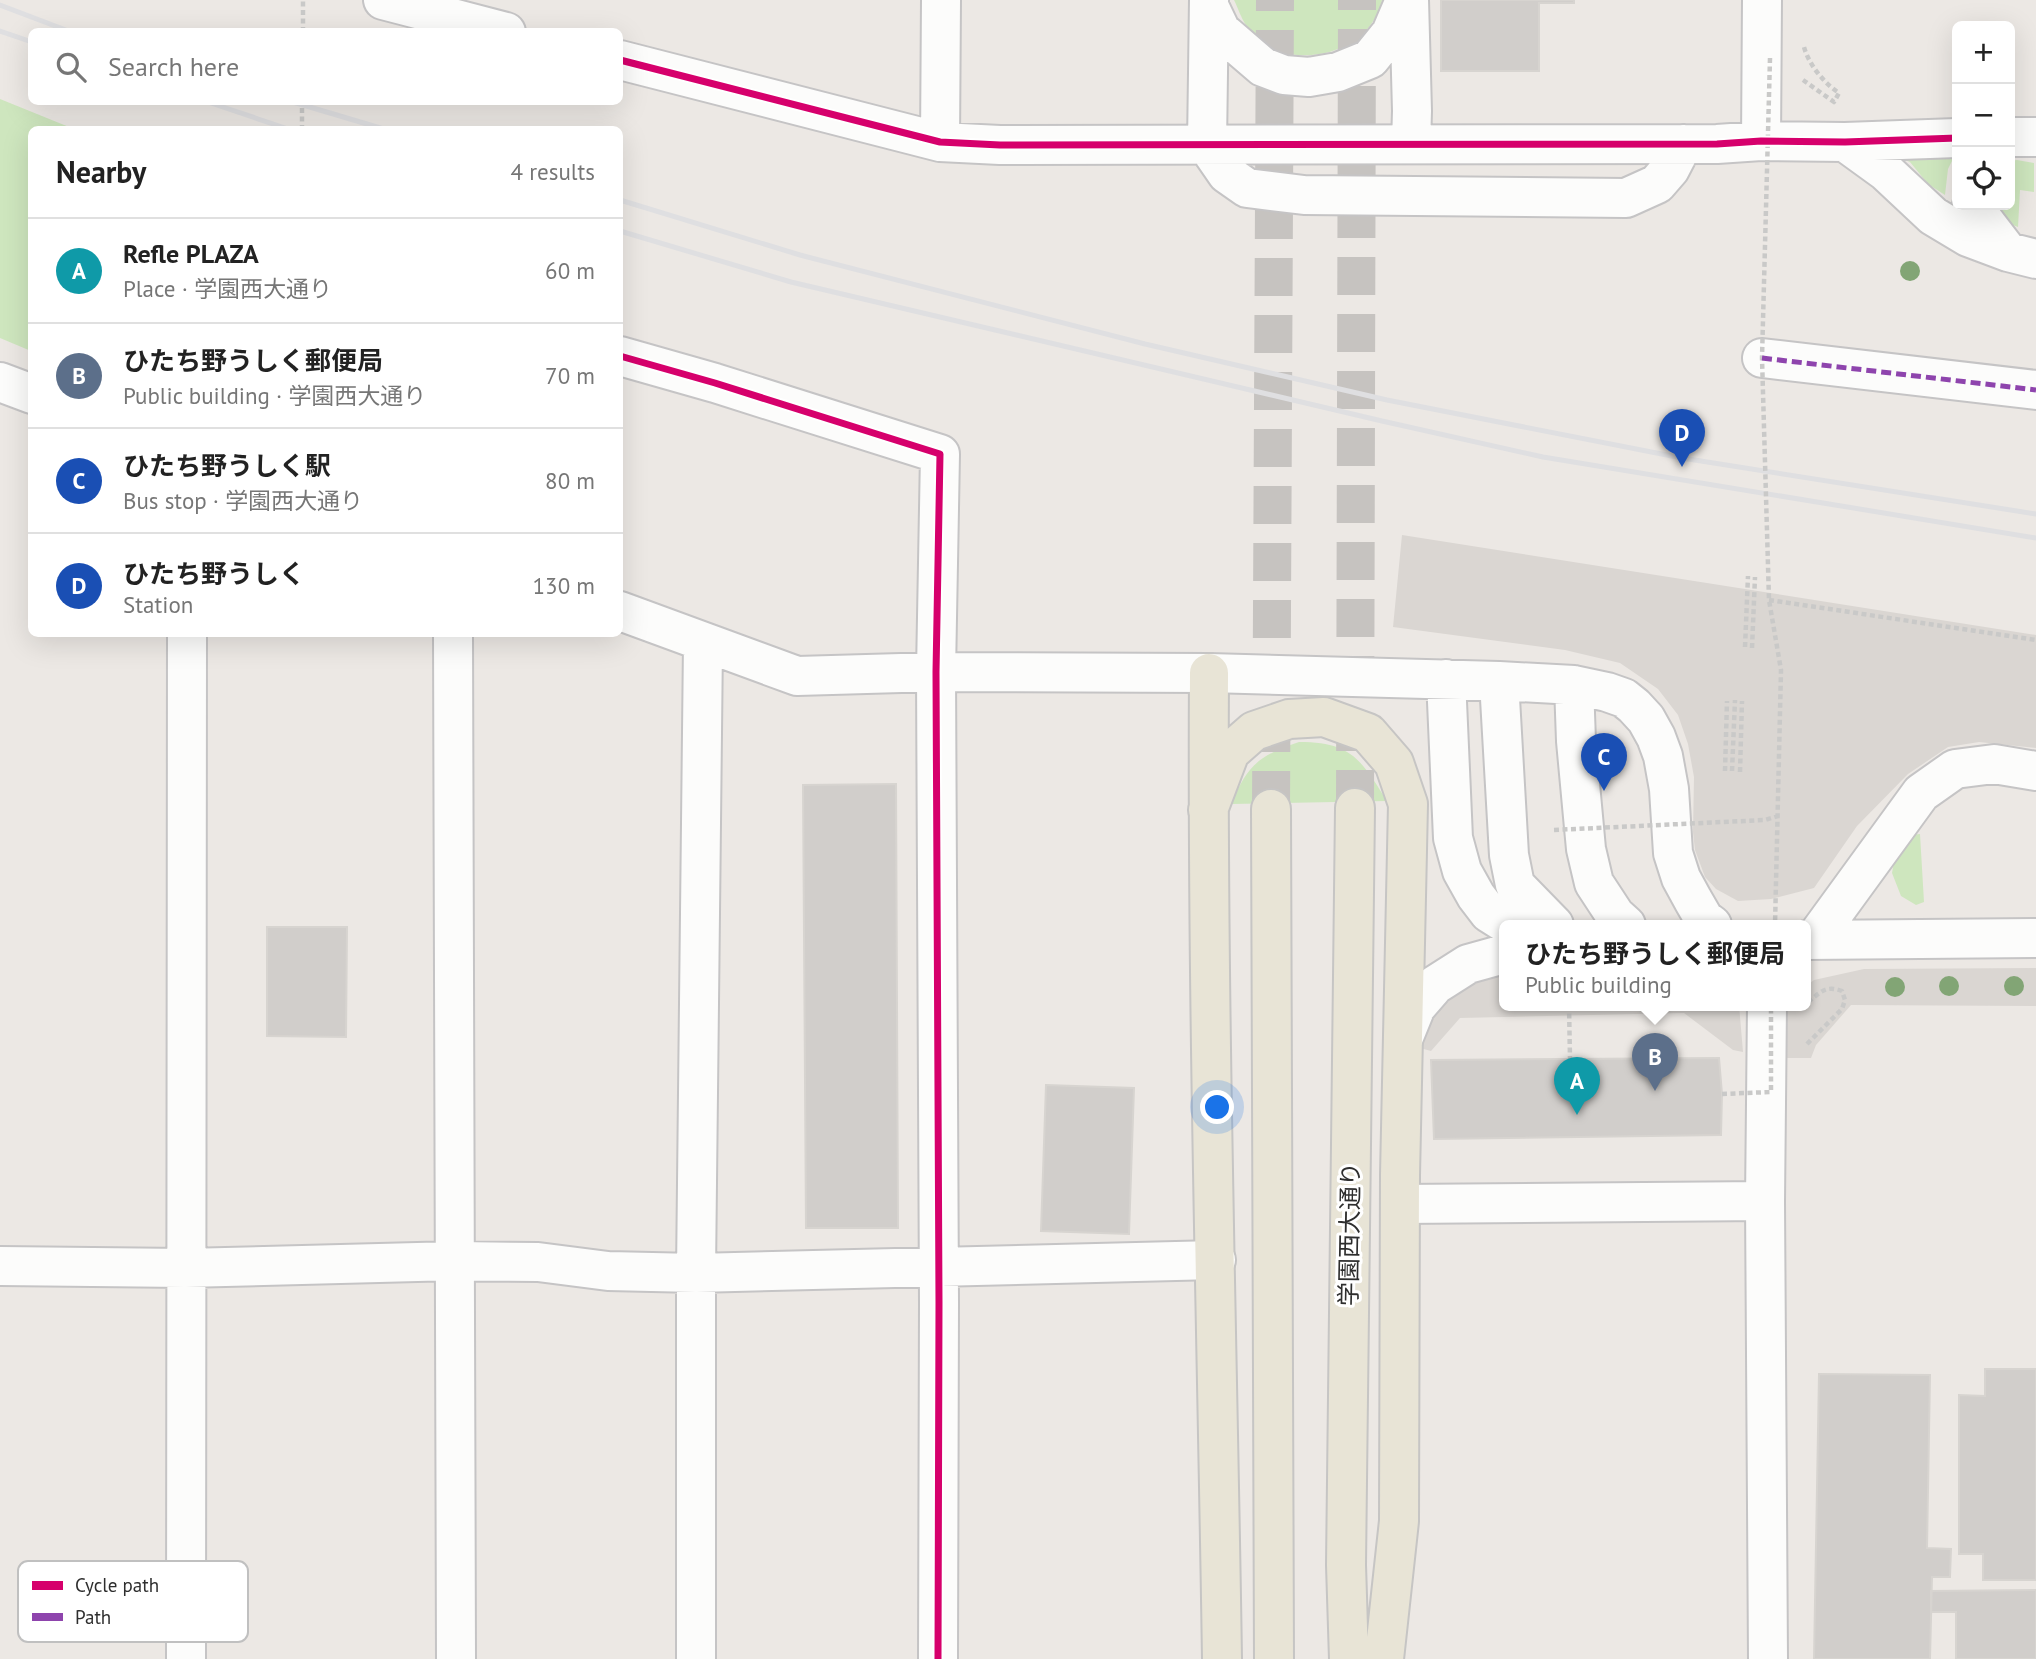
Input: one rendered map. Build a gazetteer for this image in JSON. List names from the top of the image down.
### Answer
{
  "streets": {
    "main road": ["学園西大通り"]
  },
  "legend": ["Cycle path", "Path"],
  "page": {
    "map_buttons": ["+", "−"],
    "search": "Search here",
    "heading": ["Nearby", "4 results"],
    "list": [
      {
        "mark": "A",
        "name": "Refle PLAZA",
        "note": "Place · 学園西大通り",
        "value": "60 m"
      },
      {
        "mark": "B",
        "name": "ひたち野うしく郵便局",
        "note": "Public building · 学園西大通り",
        "value": "70 m"
      },
      {
        "mark": "C",
        "name": "ひたち野うしく駅",
        "note": "Bus stop · 学園西大通り",
        "value": "80 m"
      },
      {
        "mark": "D",
        "name": "ひたち野うしく",
        "note": "Station",
        "value": "130 m"
      }
    ],
    "pins": [
      "D",
      "C",
      "B",
      "A"
    ],
    "popup": ["ひたち野うしく郵便局", "Public building"]
  }
}
